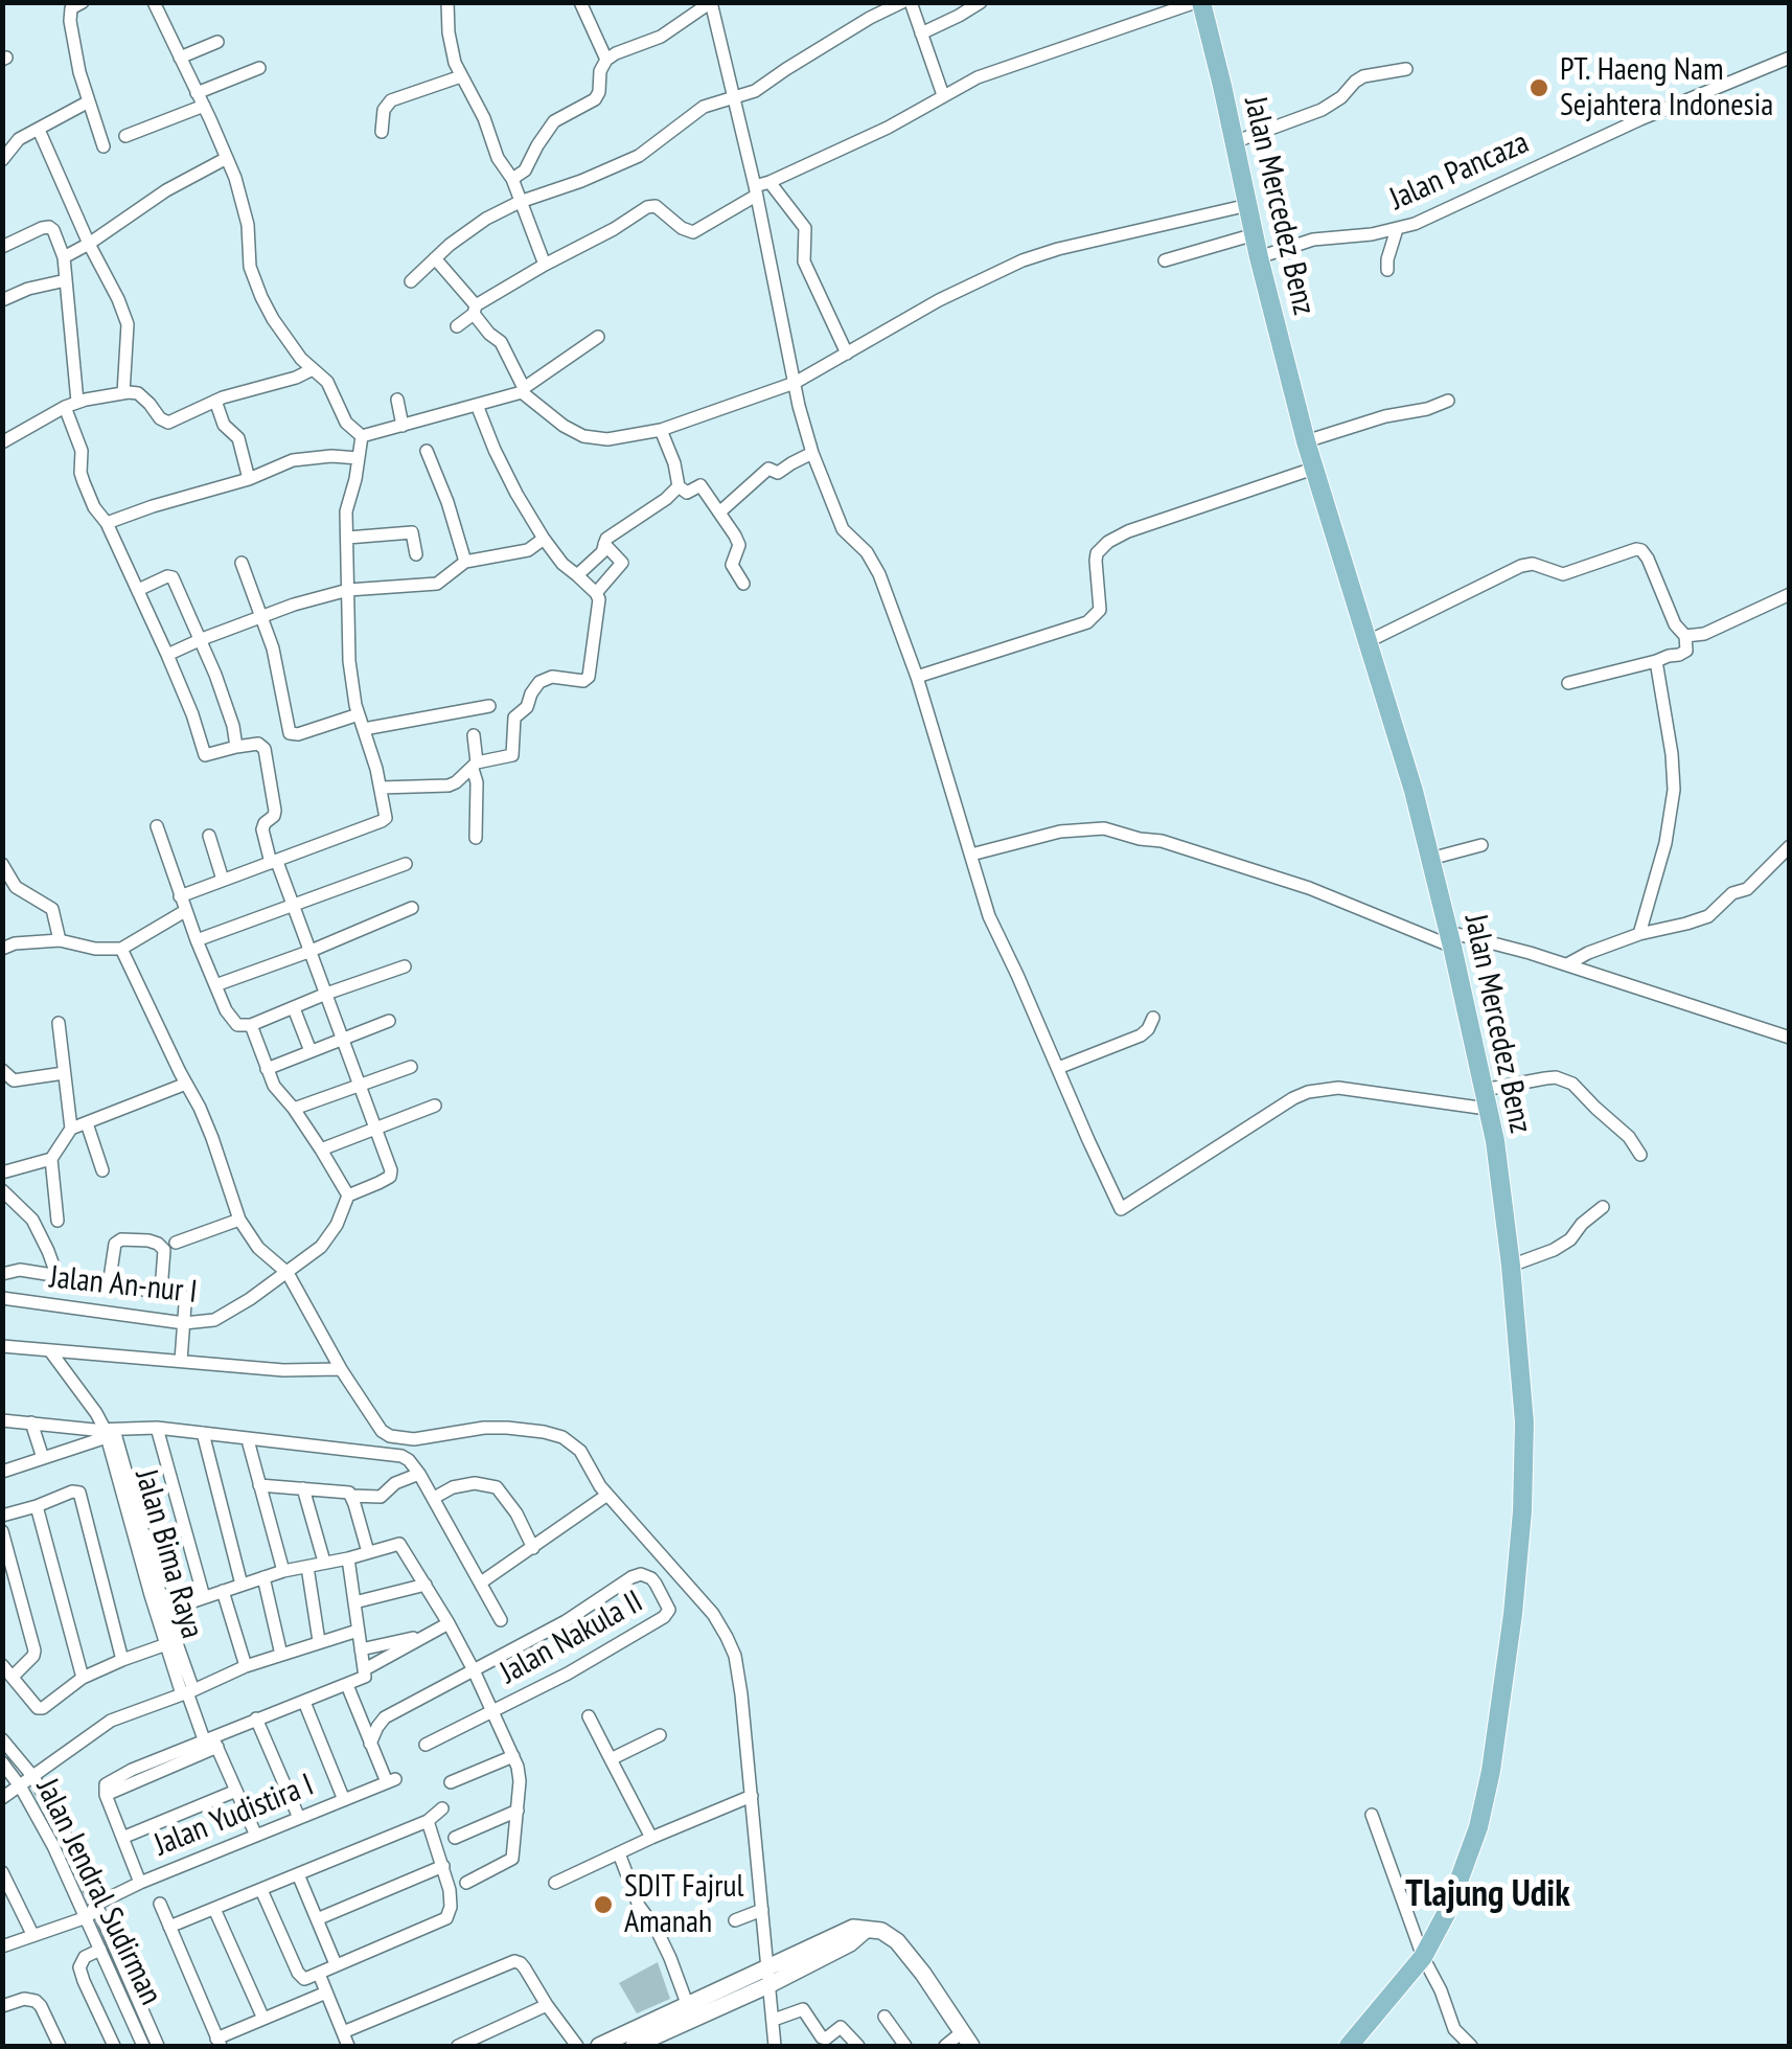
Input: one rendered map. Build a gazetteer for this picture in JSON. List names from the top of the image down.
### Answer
{
  "streets": {
    "main road": ["Jalan Mercedez Benz"],
    "street": [
      "Jalan Pancaza",
      "Jalan An-nur I",
      "Jalan Bima Raya",
      "Jalan Nakula II",
      "Jalan Yudistira I",
      "Jalan Jendral Sudirman"
    ]
  },
  "crossings": [
    ["Jalan Pancaza", "Jalan Mercedez Benz"],
    ["Jalan Bima Raya", "Jalan Yudistira I"],
    ["Jalan Yudistira I", "Jalan Jendral Sudirman"]
  ],
  "districts": ["Tlajung Udik"],
  "places": ["PT. Haeng Nam Sejahtera Indonesia", "SDIT Fajrul Amanah"]
}
